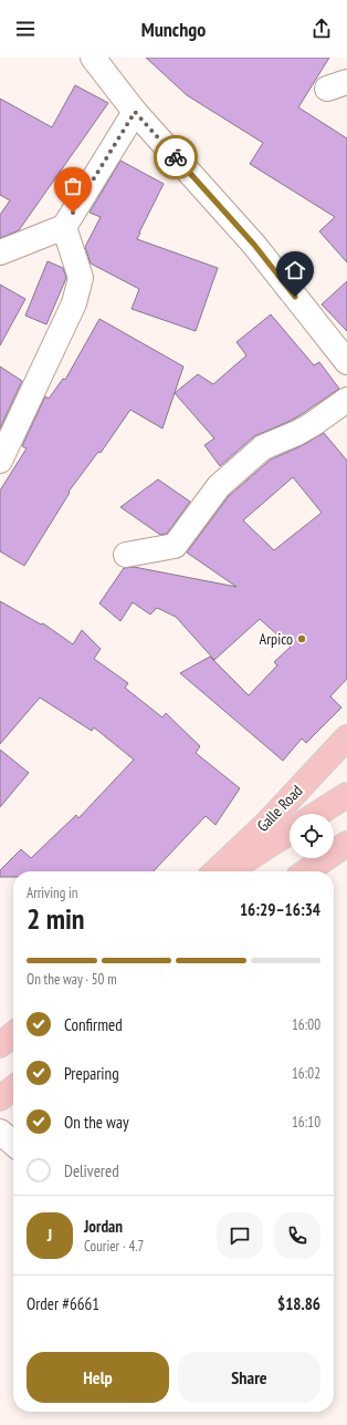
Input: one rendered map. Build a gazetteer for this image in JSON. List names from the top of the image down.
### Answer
{
  "streets": {
    "highway": ["Galle Road"]
  },
  "places": ["Arpico"],
  "page": {
    "header": "Munchgo",
    "heading": ["2 min", "Arriving in", "16:29–16:34"],
    "panel": [
      "Jordan",
      "Courier · 4.7",
      "Order #6661",
      "$18.86"
    ],
    "bar": "On the way · 50 m",
    "list": [
      ["Confirmed", "16:00"],
      ["Preparing", "16:02"],
      ["On the way", "16:10"],
      "Delivered"
    ],
    "round": "J",
    "buttons": ["Help", "Share"]
  }
}
